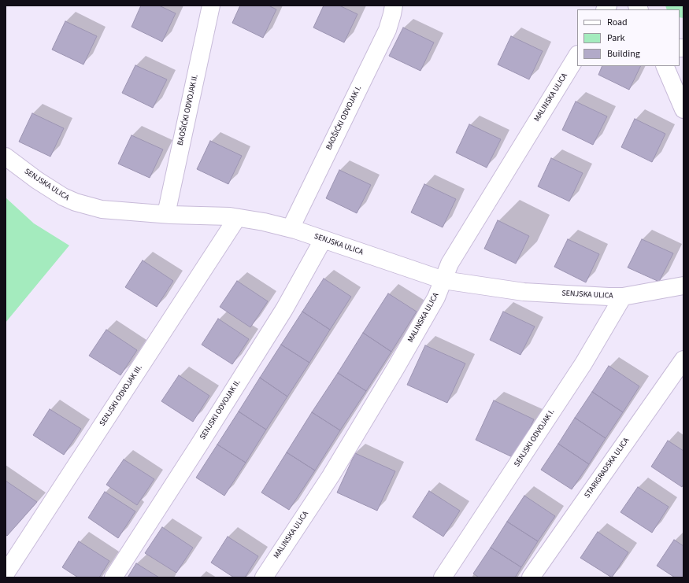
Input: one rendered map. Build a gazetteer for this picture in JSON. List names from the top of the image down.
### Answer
{
  "streets": {
    "street": [
      "MALINSKA ULICA",
      "BAOŠIĆKI ODVOJAK II.",
      "BAOŠIĆKI ODVOJAK I.",
      "SENJSKA ULICA",
      "SENJSKI ODVOJAK III.",
      "SENJSKI ODVOJAK II.",
      "SENJSKI ODVOJAK I.",
      "STARIGRADSKA ULICA"
    ]
  },
  "crossings": [
    ["MALINSKA ULICA", "SENJSKA ULICA"],
    ["BAOŠIĆKI ODVOJAK II.", "SENJSKA ULICA"],
    ["BAOŠIĆKI ODVOJAK I.", "SENJSKA ULICA"],
    ["SENJSKA ULICA", "SENJSKI ODVOJAK III."],
    ["SENJSKA ULICA", "SENJSKI ODVOJAK II."],
    ["SENJSKA ULICA", "SENJSKI ODVOJAK I."]
  ],
  "legend": ["Road", "Park", "Building"]
}
